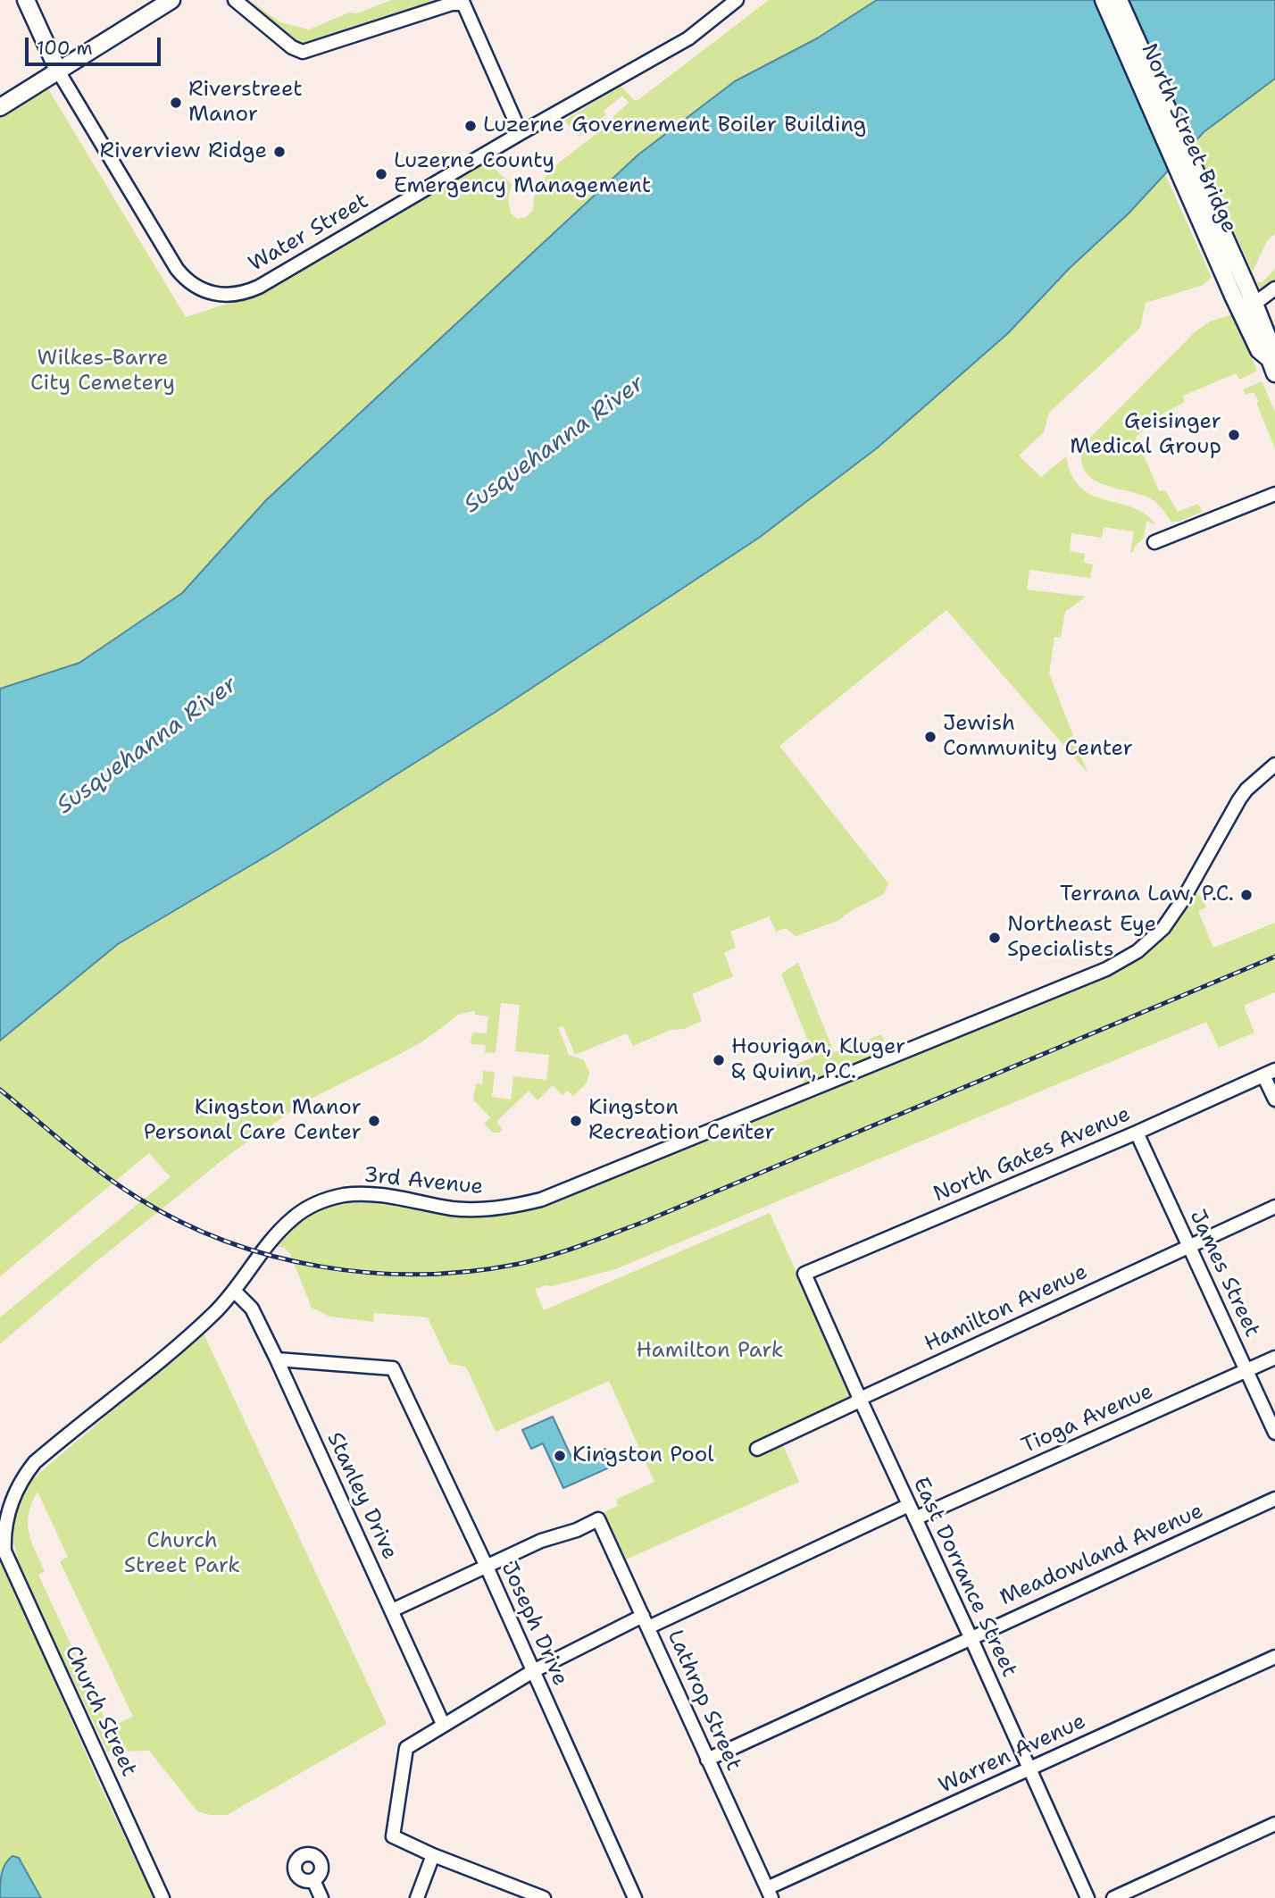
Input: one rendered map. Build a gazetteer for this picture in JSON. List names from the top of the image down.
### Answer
{
  "streets": {
    "main road": ["North Street Bridge"],
    "street": [
      "Water Street",
      "North Gates Avenue",
      "3rd Avenue",
      "James Street",
      "Hamilton Avenue",
      "Tioga Avenue",
      "Stanley Drive",
      "Meadowland Avenue",
      "East Dorrance Street",
      "Joseph Drive",
      "Lathrop Street",
      "Church Street",
      "Warren Avenue"
    ]
  },
  "crossings": [
    ["North Gates Avenue", "James Street"],
    ["North Gates Avenue", "East Dorrance Street"],
    ["3rd Avenue", "Stanley Drive"],
    ["3rd Avenue", "Church Street"],
    ["James Street", "Hamilton Avenue"],
    ["James Street", "Tioga Avenue"],
    ["Hamilton Avenue", "East Dorrance Street"],
    ["Tioga Avenue", "East Dorrance Street"],
    ["Stanley Drive", "Joseph Drive"],
    ["Meadowland Avenue", "East Dorrance Street"],
    ["Meadowland Avenue", "Lathrop Street"],
    ["East Dorrance Street", "Warren Avenue"],
    ["Joseph Drive", "Lathrop Street"],
    ["Lathrop Street", "Warren Avenue"]
  ],
  "water": ["Susquehanna River"],
  "parks": ["Wilkes-Barre City Cemetery", "Hamilton Park", "Church Street Park"],
  "places": [
    "Riverstreet Manor",
    "Luzerne Governement Boiler Building",
    "Riverview Ridge",
    "Luzerne County Emergency Management",
    "Geisinger Medical Group",
    "Jewish Community Center",
    "Terrana Law, P.C.",
    "Northeast Eye Specialists",
    "Hourigan, Kluger & Quinn, P.C.",
    "Kingston Manor Personal Care Center",
    "Kingston Recreation Center",
    "Kingston Pool"
  ],
  "scale_bar": "100 m"
}
